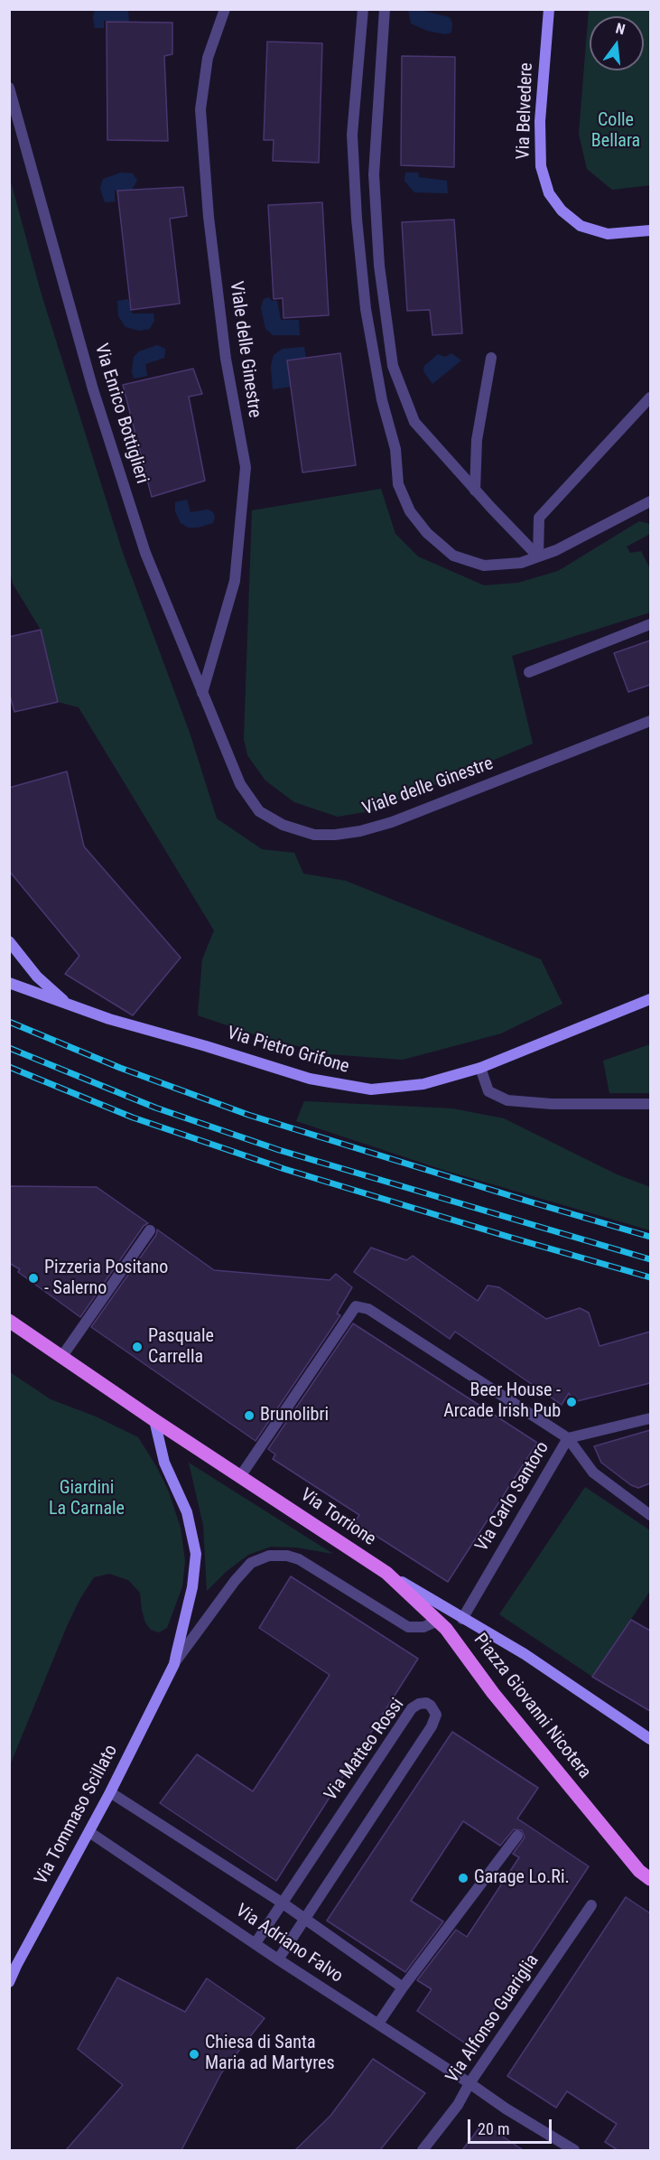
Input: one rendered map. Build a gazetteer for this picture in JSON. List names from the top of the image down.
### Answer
{
  "streets": {
    "main road": ["Via Torrione", "Piazza Giovanni Nicotera"],
    "street": [
      "Via Belvedere",
      "Viale delle Ginestre",
      "Via Enrico Bottiglieri",
      "Via Pietro Grifone",
      "Via Carlo Santoro",
      "Via Matteo Rossi",
      "Via Tommaso Scillato",
      "Via Adriano Falvo",
      "Via Alfonso Guariglia"
    ]
  },
  "crossings": [
    ["Viale delle Ginestre", "Via Enrico Bottiglieri"],
    ["Via Carlo Santoro", "Via Torrione"],
    ["Via Torrione", "Piazza Giovanni Nicotera"],
    ["Via Torrione", "Via Tommaso Scillato"],
    ["Piazza Giovanni Nicotera", "Via Tommaso Scillato"],
    ["Via Matteo Rossi", "Via Adriano Falvo"],
    ["Via Tommaso Scillato", "Via Adriano Falvo"],
    ["Via Adriano Falvo", "Via Alfonso Guariglia"]
  ],
  "parks": ["Colle Bellara", "Giardini La Carnale"],
  "places": [
    "Pizzeria Positano - Salerno",
    "Pasquale Carrella",
    "Beer House - Arcade Irish Pub",
    "Brunolibri",
    "Garage Lo.Ri.",
    "Chiesa di Santa Maria ad Martyres"
  ],
  "scale_bar": "20 m",
  "north": "top"
}
